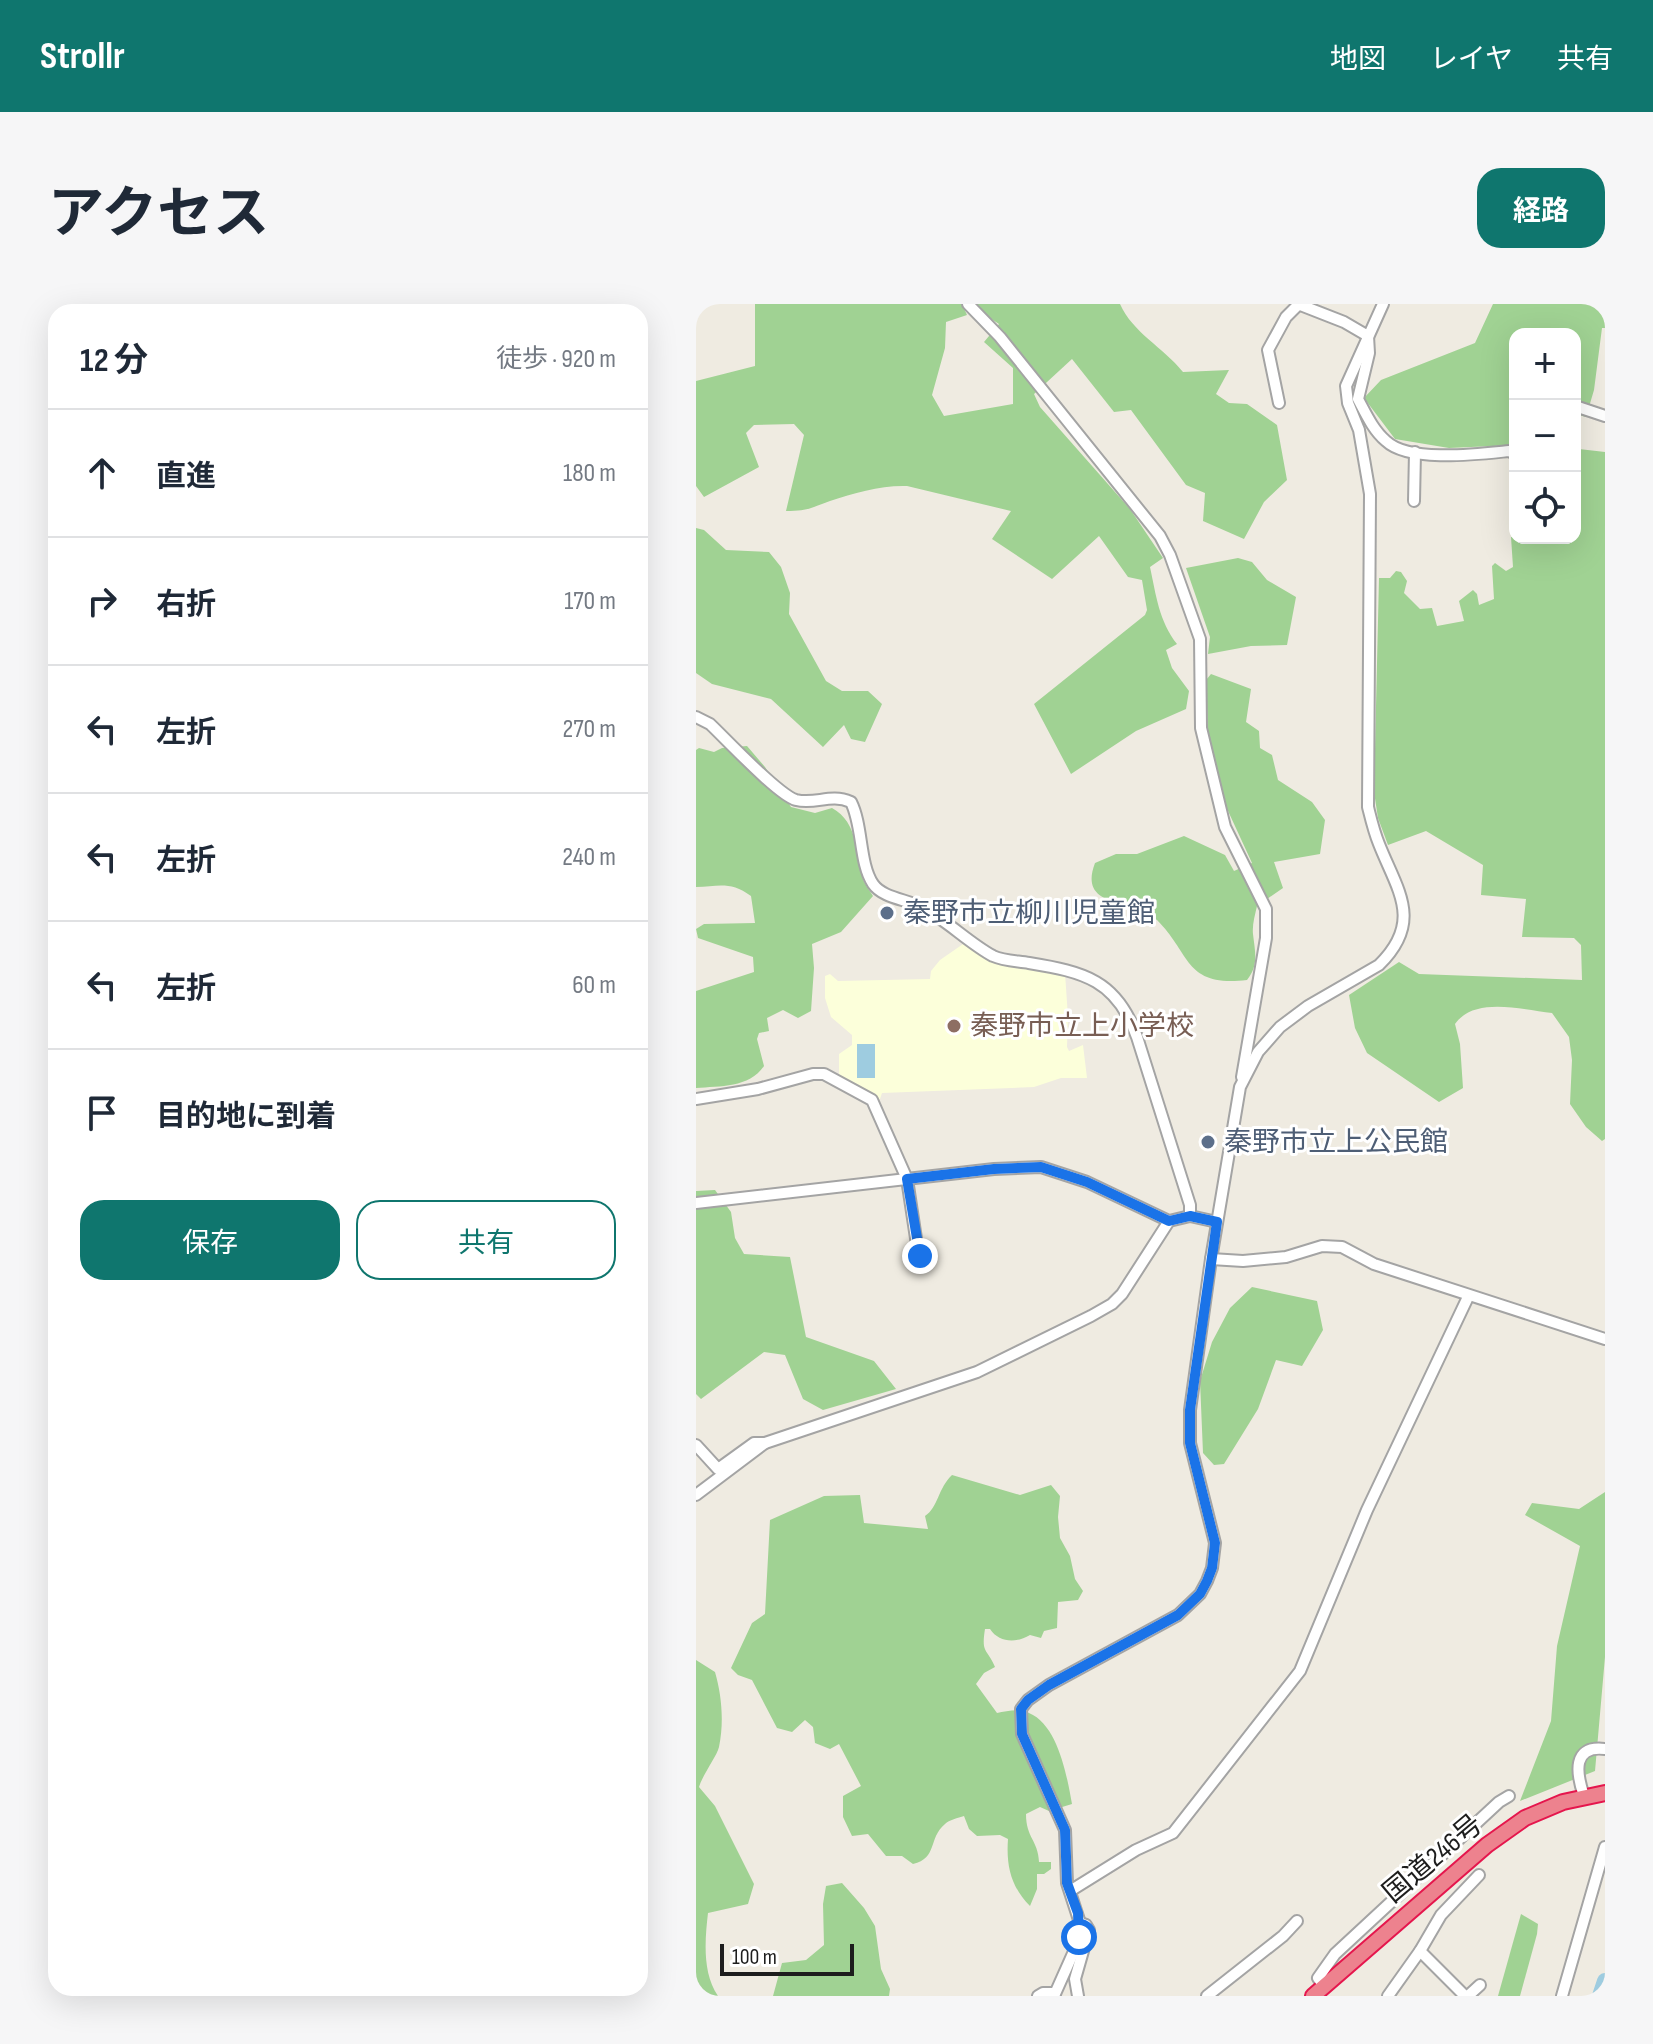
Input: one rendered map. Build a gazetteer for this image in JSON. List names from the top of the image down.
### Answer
{
  "streets": {
    "highway": ["国道246号"]
  },
  "places": ["秦野市立柳川児童館", "秦野市立上小学校", "秦野市立上公民館"],
  "scale_bar": "100 m",
  "page": {
    "header": "Strollr",
    "nav": ["地図", "レイヤ", "共有"],
    "title": "アクセス",
    "buttons": [
      "経路",
      ["保存", "共有"]
    ],
    "heading": ["12 分", "徒歩 · 920 m"],
    "map_buttons": ["+", "−"],
    "list": [
      ["直進", "180 m"],
      ["右折", "170 m"],
      ["左折", "270 m"],
      ["左折", "240 m"],
      ["左折", "60 m"],
      "目的地に到着"
    ],
    "scale": "100 m"
  }
}
